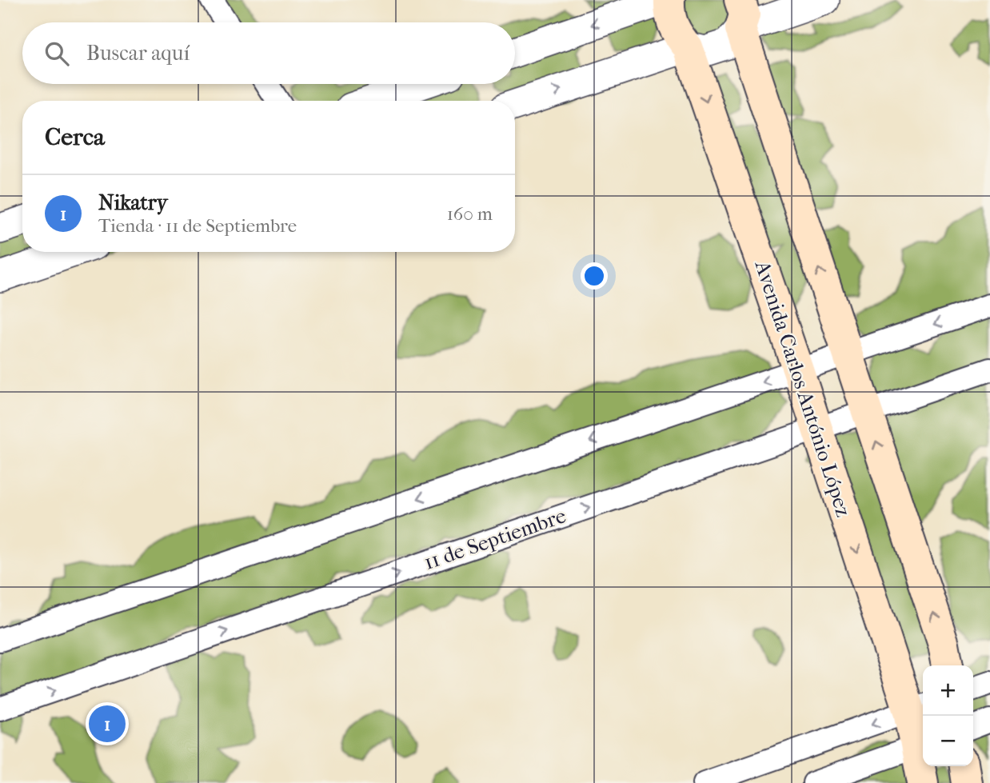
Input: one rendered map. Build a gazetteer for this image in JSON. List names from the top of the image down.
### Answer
{
  "streets": {
    "main road": ["Avenida Carlos António López"],
    "street": ["11 de Septiembre"]
  },
  "crossings": [
    ["Avenida Carlos António López", "11 de Septiembre"]
  ],
  "page": {
    "search": "Buscar aquí",
    "heading": "Cerca",
    "list": [
      {
        "mark": "1",
        "name": "Nikatry",
        "note": "Tienda · 11 de Septiembre",
        "value": "160 m"
      }
    ],
    "map_buttons": ["+", "−"],
    "pins": "1"
  }
}
